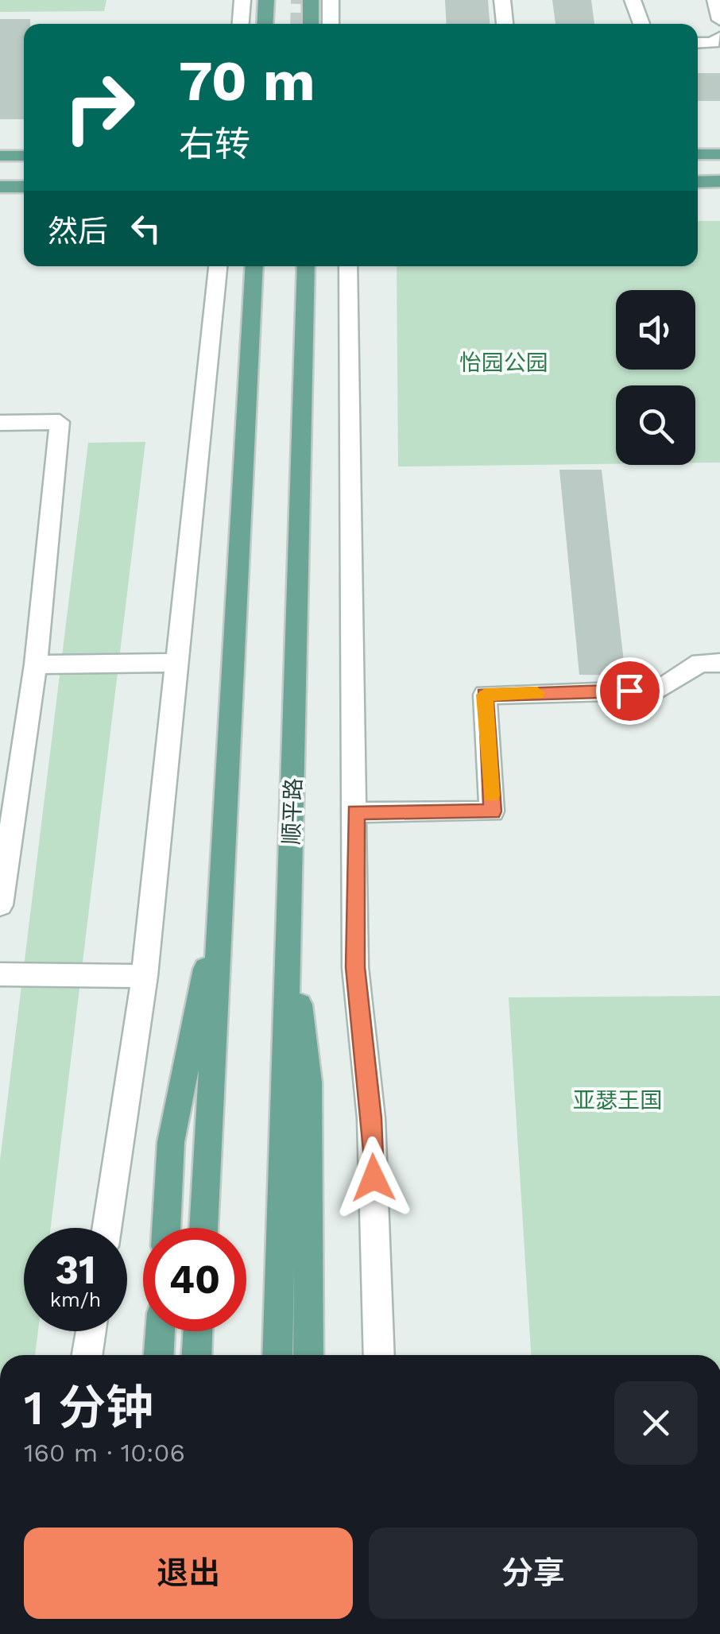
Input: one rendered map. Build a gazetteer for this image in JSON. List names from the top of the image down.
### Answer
{
  "streets": {
    "main road": ["顺平路"]
  },
  "parks": ["怡园公园", "亚瑟王国"],
  "page": {
    "turn": ["70 m", "右转"],
    "then": "然后",
    "speed": "31 km/h",
    "limit": "40",
    "heading": ["1 分钟", "160 m · 10:06"],
    "buttons": ["退出", "分享"]
  }
}
